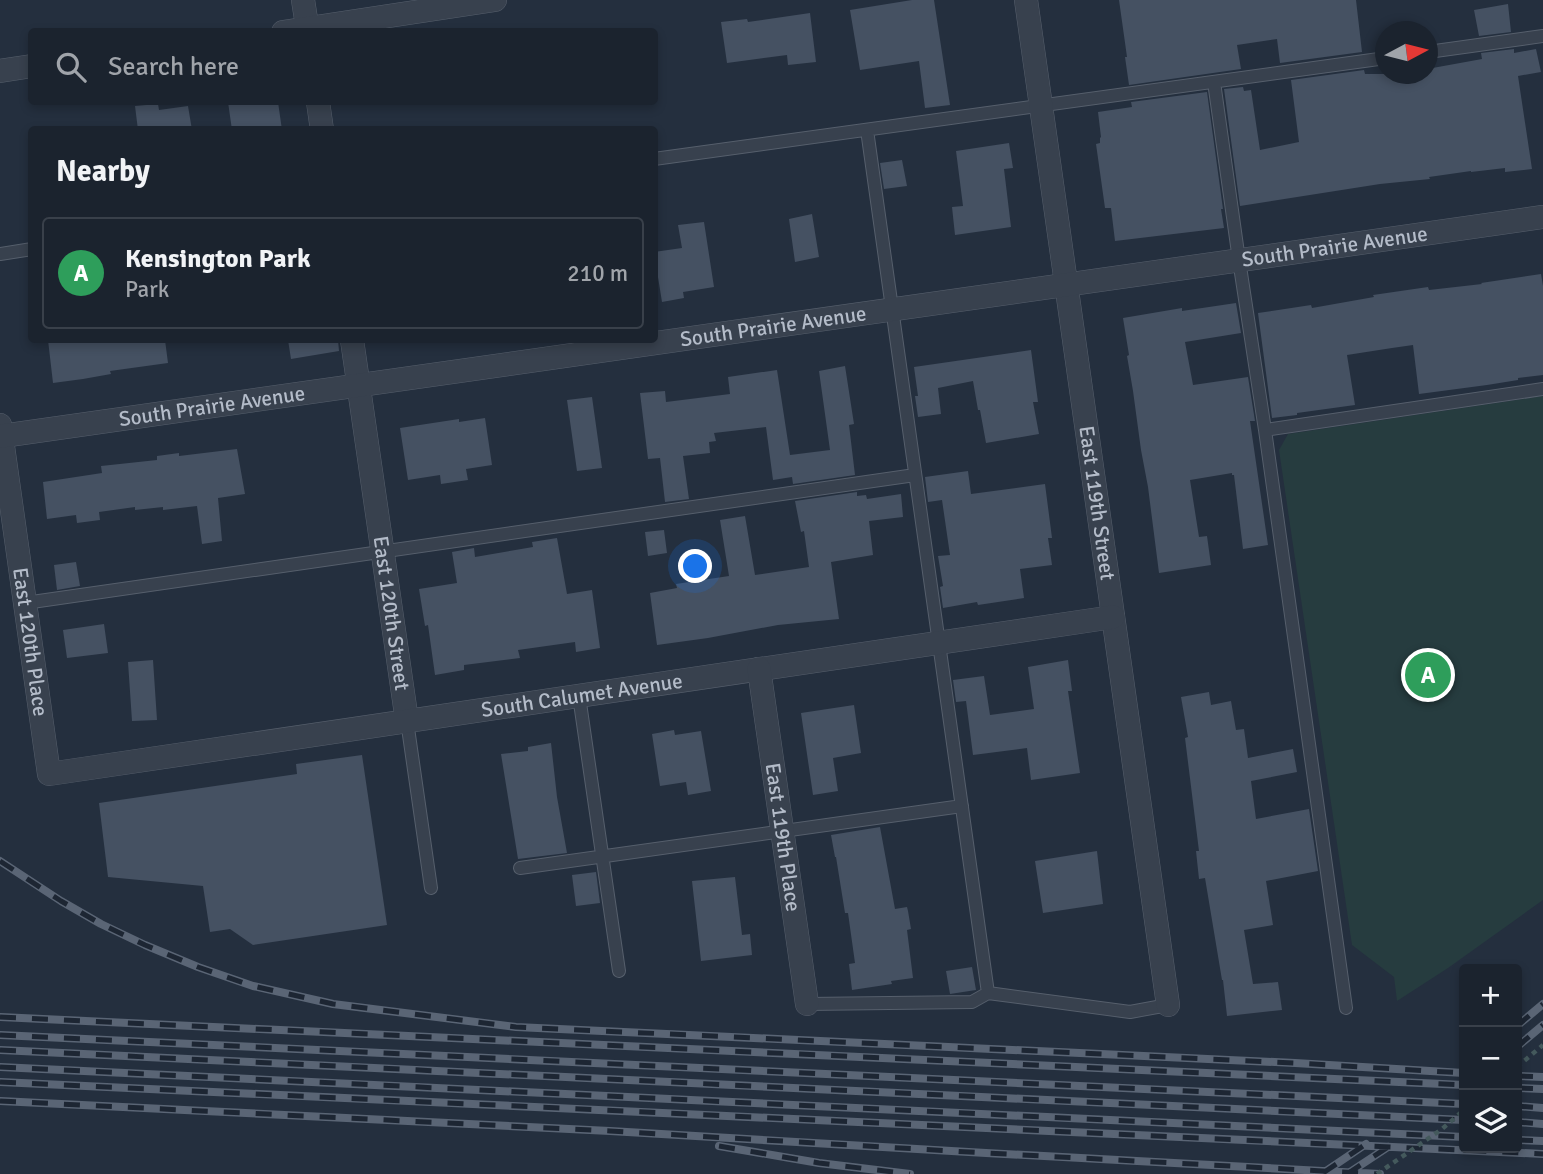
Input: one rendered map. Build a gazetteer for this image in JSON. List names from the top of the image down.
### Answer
{
  "streets": {
    "street": [
      "South Prairie Avenue",
      "East 119th Street",
      "East 120th Street",
      "East 120th Place",
      "South Calumet Avenue",
      "East 119th Place"
    ]
  },
  "crossings": [
    ["South Prairie Avenue", "East 119th Street"],
    ["South Prairie Avenue", "East 120th Street"],
    ["South Prairie Avenue", "East 120th Place"],
    ["East 119th Street", "South Calumet Avenue"],
    ["East 120th Street", "South Calumet Avenue"],
    ["East 120th Place", "South Calumet Avenue"],
    ["South Calumet Avenue", "East 119th Place"]
  ],
  "north": "right",
  "page": {
    "search": "Search here",
    "heading": "Nearby",
    "list": [
      {
        "mark": "A",
        "name": "Kensington Park",
        "note": "Park",
        "value": "210 m"
      }
    ],
    "pins": "A",
    "map_buttons": ["+", "−"]
  }
}
